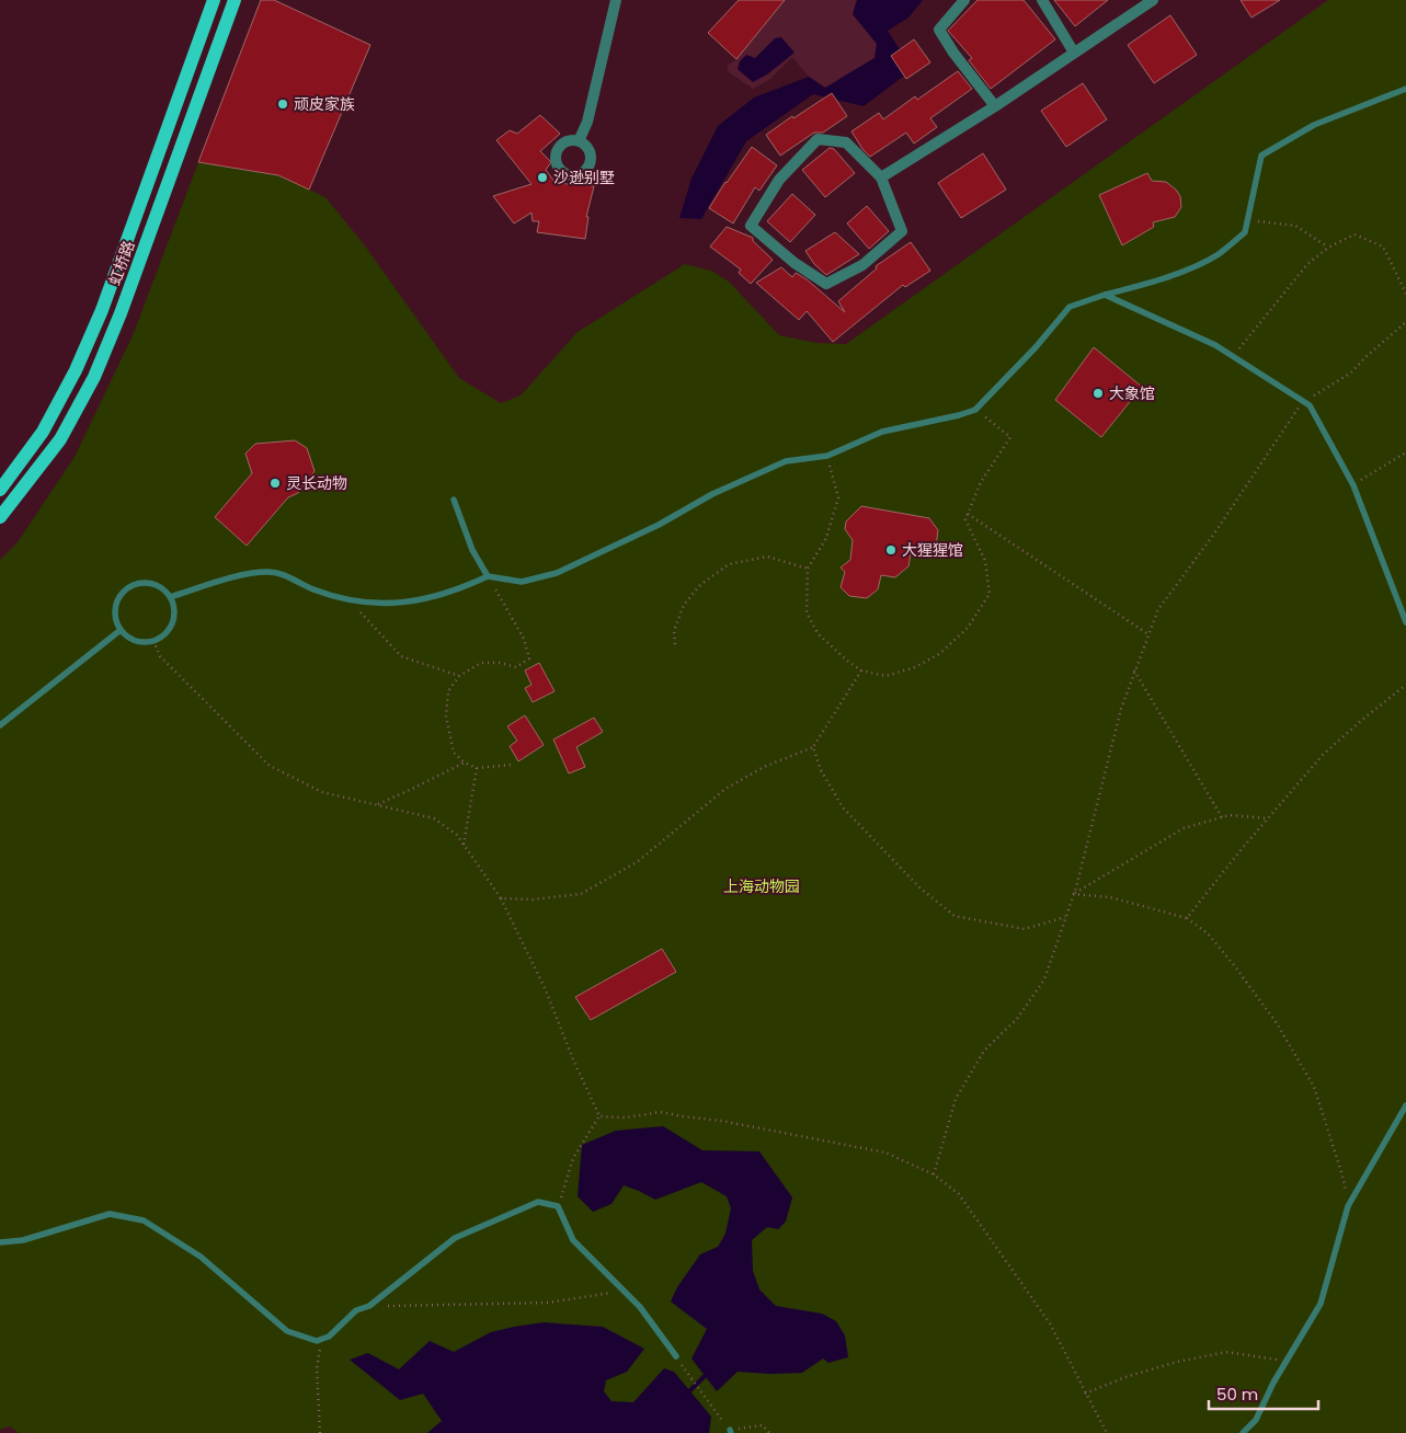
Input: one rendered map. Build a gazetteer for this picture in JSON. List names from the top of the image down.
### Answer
{
  "streets": {
    "main road": ["虹桥路"]
  },
  "parks": ["上海动物园"],
  "places": [
    "顽皮家族",
    "沙逊别墅",
    "大象馆",
    "灵长动物",
    "大猩猩馆"
  ],
  "scale_bar": "50 m"
}
